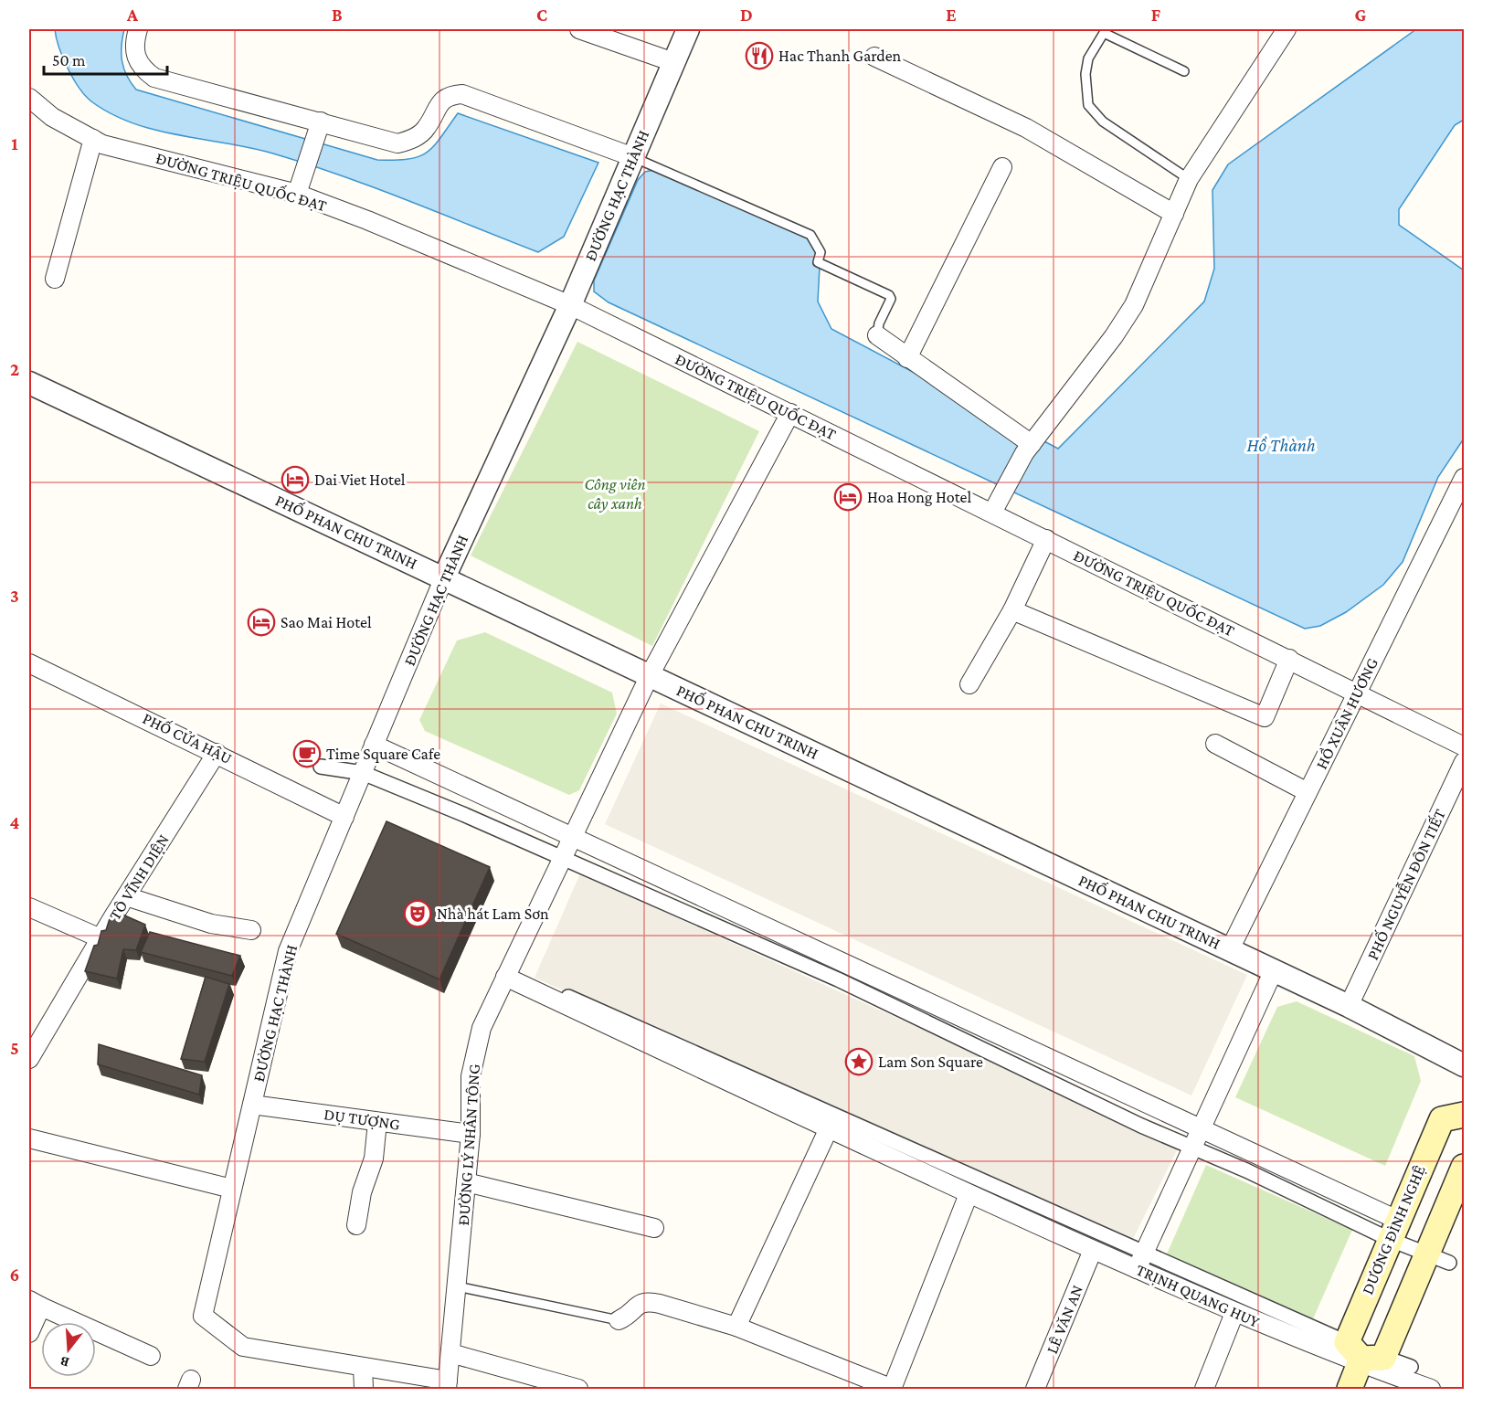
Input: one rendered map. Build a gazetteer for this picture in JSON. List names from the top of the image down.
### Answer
{
  "streets": {
    "main road": ["DƯƠNG ĐÌNH NGHỆ"],
    "street": [
      "ĐƯỜNG TRIỆU QUỐC ĐẠT",
      "ĐƯỜNG HẠC THÀNH",
      "PHỐ PHAN CHU TRINH",
      "HỒ XUÂN HƯƠNG",
      "PHỐ CỬA HẬU",
      "TÔ VĨNH DIỆN",
      "PHỐ NGUYỄN ĐÔN TIẾT",
      "DỤ TƯỢNG",
      "ĐƯỜNG LÝ NHÂN TÔNG",
      "TRỊNH QUANG HUY",
      "LÊ VĂN AN"
    ]
  },
  "crossings": [
    ["ĐƯỜNG TRIỆU QUỐC ĐẠT", "ĐƯỜNG HẠC THÀNH"],
    ["ĐƯỜNG TRIỆU QUỐC ĐẠT", "HỒ XUÂN HƯƠNG"],
    ["ĐƯỜNG TRIỆU QUỐC ĐẠT", "ĐƯỜNG LÝ NHÂN TÔNG"],
    ["ĐƯỜNG HẠC THÀNH", "PHỐ PHAN CHU TRINH"],
    ["ĐƯỜNG HẠC THÀNH", "PHỐ CỬA HẬU"],
    ["ĐƯỜNG HẠC THÀNH", "DỤ TƯỢNG"],
    ["PHỐ PHAN CHU TRINH", "HỒ XUÂN HƯƠNG"],
    ["PHỐ PHAN CHU TRINH", "PHỐ NGUYỄN ĐÔN TIẾT"],
    ["PHỐ PHAN CHU TRINH", "ĐƯỜNG LÝ NHÂN TÔNG"],
    ["PHỐ CỬA HẬU", "TÔ VĨNH DIỆN"],
    ["DỤ TƯỢNG", "ĐƯỜNG LÝ NHÂN TÔNG"],
    ["ĐƯỜNG LÝ NHÂN TÔNG", "TRỊNH QUANG HUY"],
    ["DƯƠNG ĐÌNH NGHỆ", "TRỊNH QUANG HUY"],
    ["TRỊNH QUANG HUY", "LÊ VĂN AN"]
  ],
  "water": ["Hồ Thành"],
  "parks": ["Công viên cây xanh"],
  "places": {
    "restaurant": ["Hac Thanh Garden"],
    "hotel": ["Dai Viet Hotel", "Hoa Hong Hotel", "Sao Mai Hotel"],
    "cafe": ["Time Square Cafe"],
    "theatre": ["Nhà hát Lam Sơn"],
    "place": ["Lam Son Square"]
  },
  "scale_bar": "50 m",
  "north": "bottom",
  "grid": {
    "columns": [
      "A",
      "B",
      "C",
      "D",
      "E",
      "F",
      "G"
    ],
    "rows": [
      "1",
      "2",
      "3",
      "4",
      "5",
      "6"
    ]
  }
}
